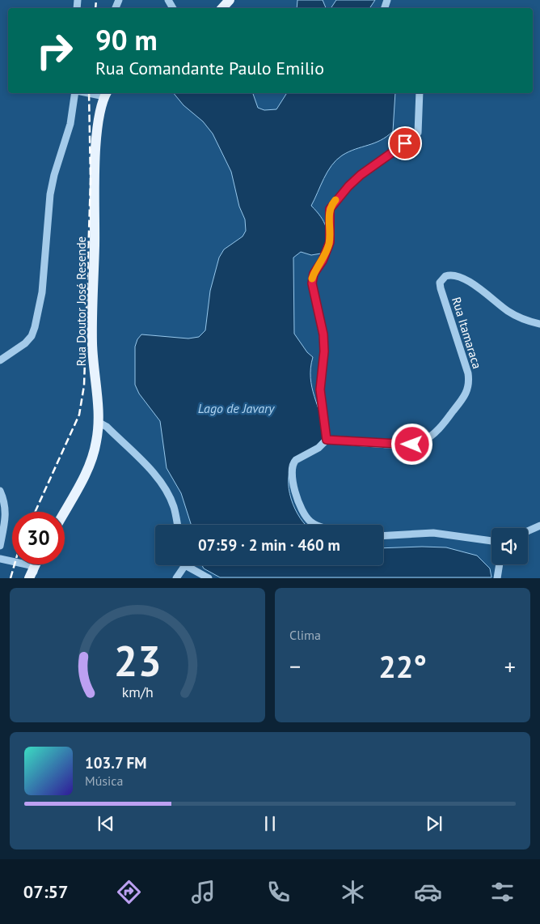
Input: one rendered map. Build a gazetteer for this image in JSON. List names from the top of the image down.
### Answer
{
  "streets": {
    "main road": ["Rua Doutor José Resende"],
    "street": ["Rua Itamaraca"]
  },
  "water": ["Lago de Javary"],
  "page": {
    "turn": ["90 m", "Rua Comandante Paulo Emilio"],
    "limit": "30",
    "trip": "07:59 · 2 min · 460 m",
    "tile": "Clima",
    "heat": ["−", "22°", "+"],
    "song": ["103.7 FM", "Música"],
    "tabs": "07:57",
    "gauge": ["23", "km/h"]
  }
}
